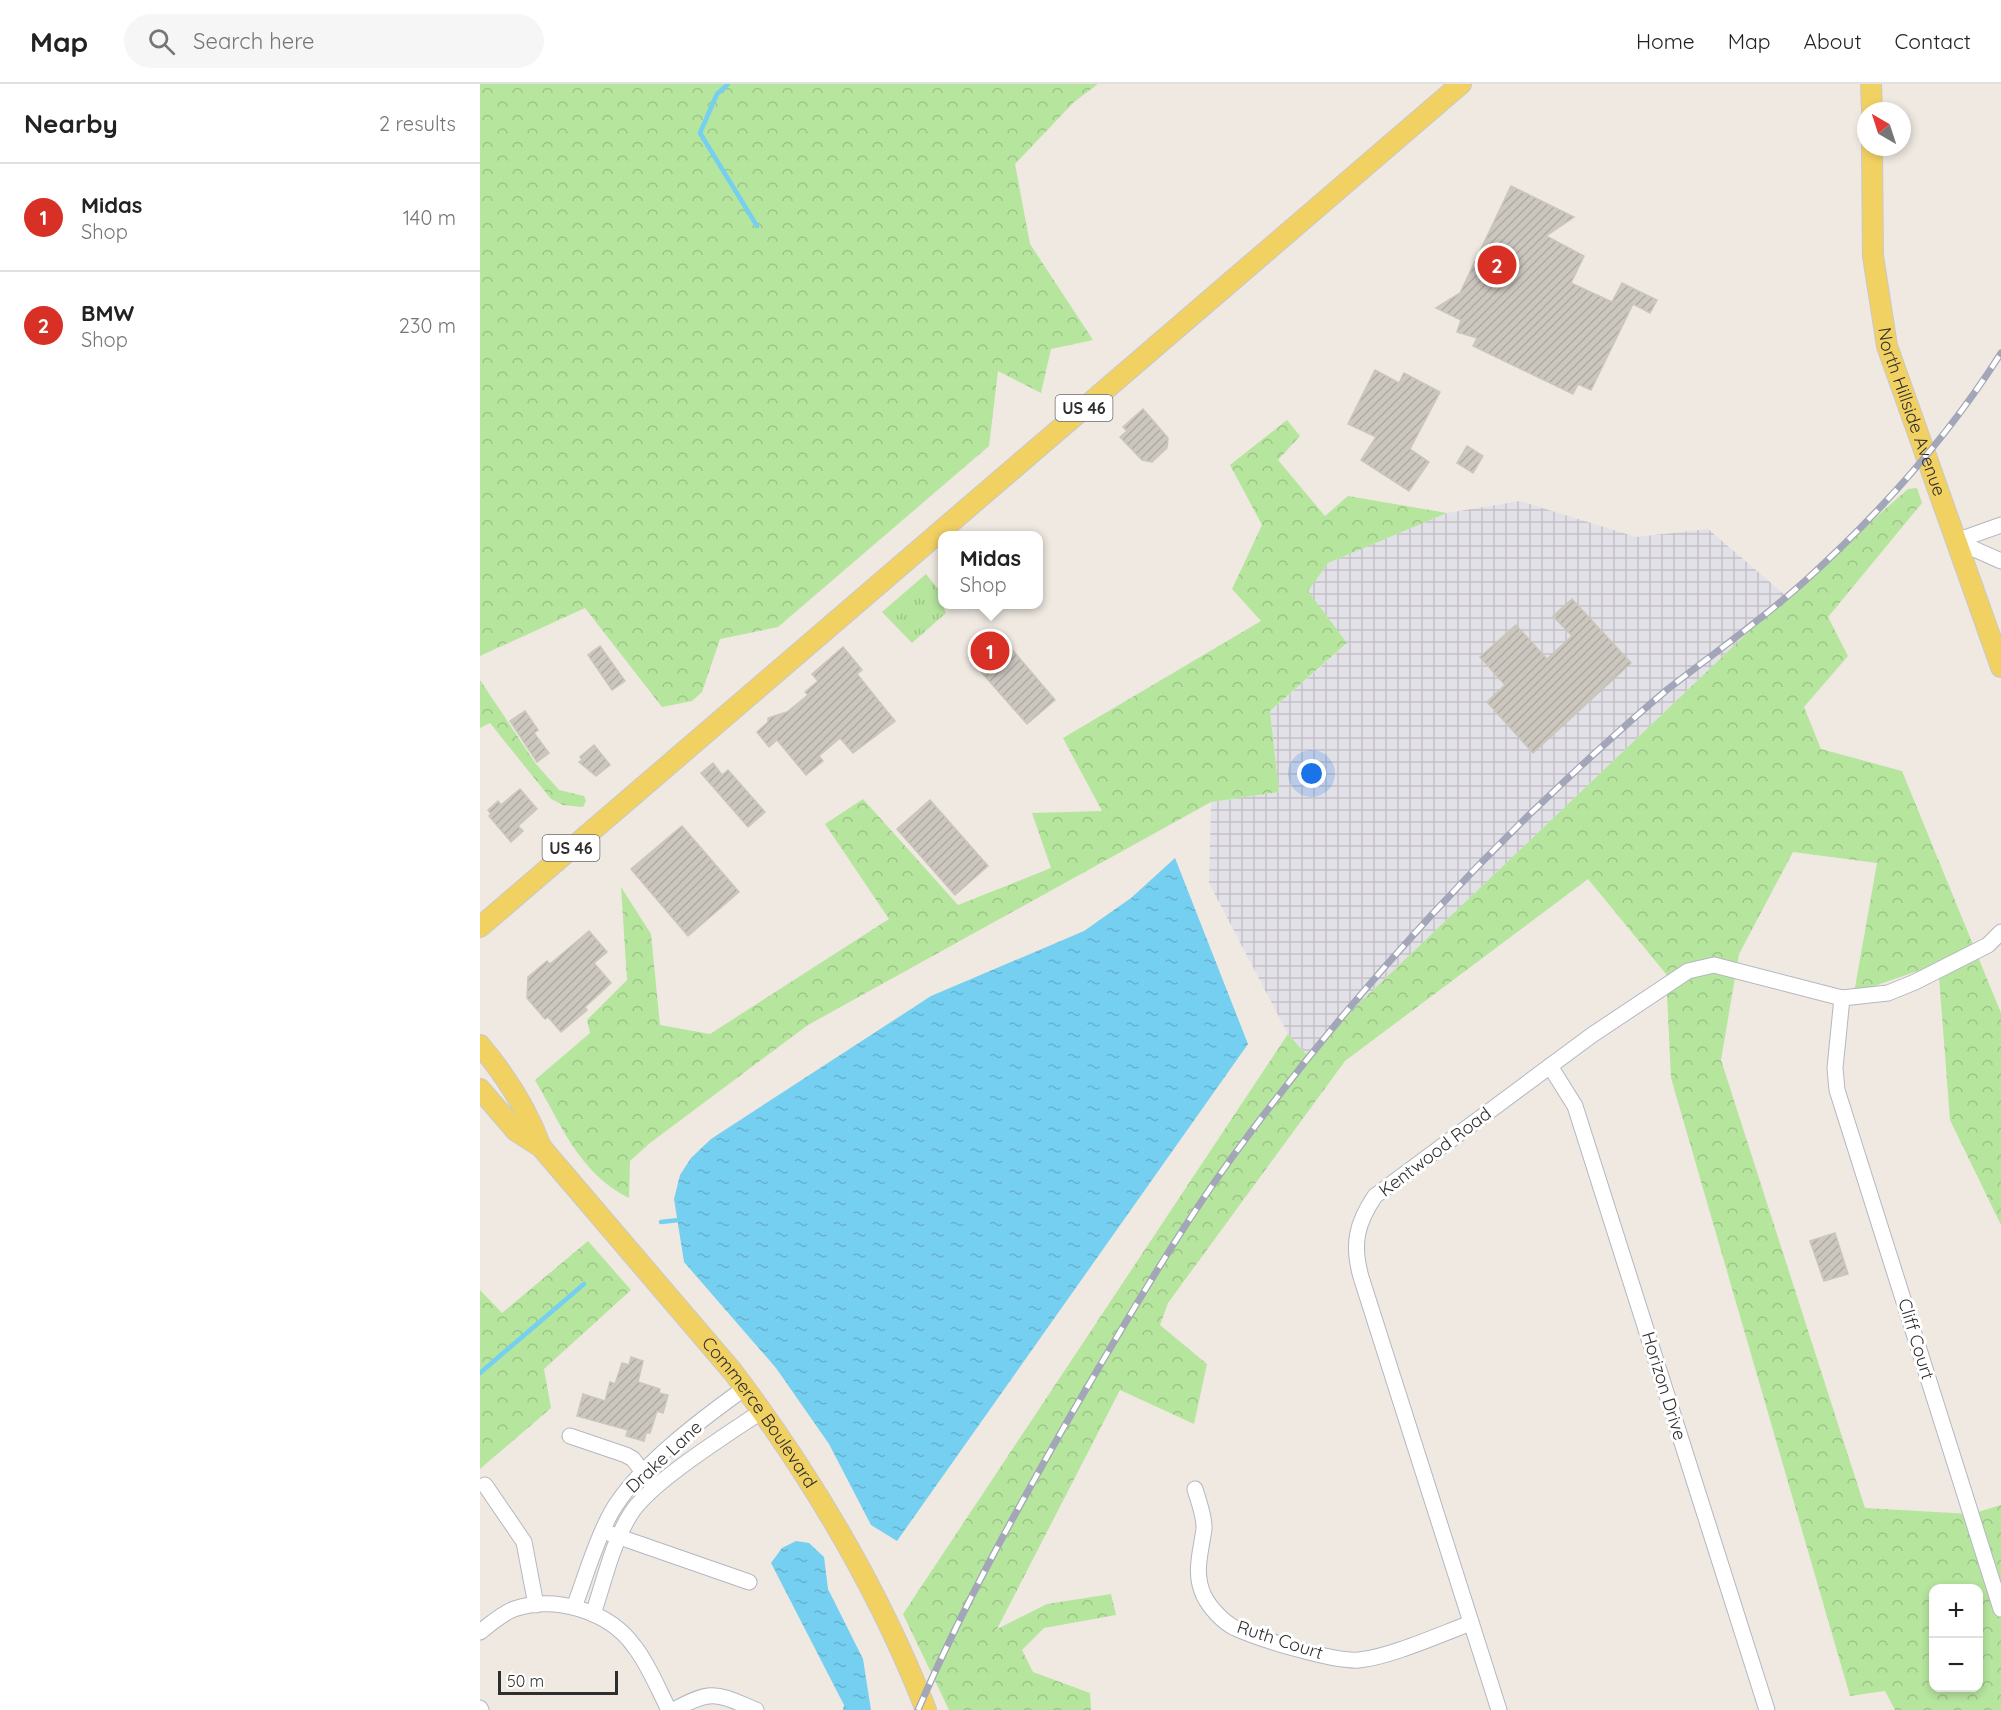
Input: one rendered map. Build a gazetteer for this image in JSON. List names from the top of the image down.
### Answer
{
  "streets": {
    "main road": ["US 46", "North Hillside Avenue", "Commerce Boulevard"],
    "street": [
      "Kentwood Road",
      "Cliff Court",
      "Horizon Drive",
      "Drake Lane",
      "Ruth Court"
    ]
  },
  "crossings": [
    ["Kentwood Road", "Cliff Court"],
    ["Kentwood Road", "Horizon Drive"],
    ["Kentwood Road", "Ruth Court"],
    ["Commerce Boulevard", "Drake Lane"]
  ],
  "scale_bar": "50 m",
  "north": "top left",
  "page": {
    "header": "Map",
    "search": "Search here",
    "nav": [
      "Home",
      "Map",
      "About",
      "Contact"
    ],
    "heading": ["Nearby", "2 results"],
    "list": [
      {
        "mark": "1",
        "name": "Midas",
        "note": "Shop",
        "value": "140 m"
      },
      {
        "mark": "2",
        "name": "BMW",
        "note": "Shop",
        "value": "230 m"
      }
    ],
    "pins": ["2", "1"],
    "popup": ["Midas", "Shop"],
    "map_buttons": ["+", "−"],
    "scale": "50 m"
  }
}
